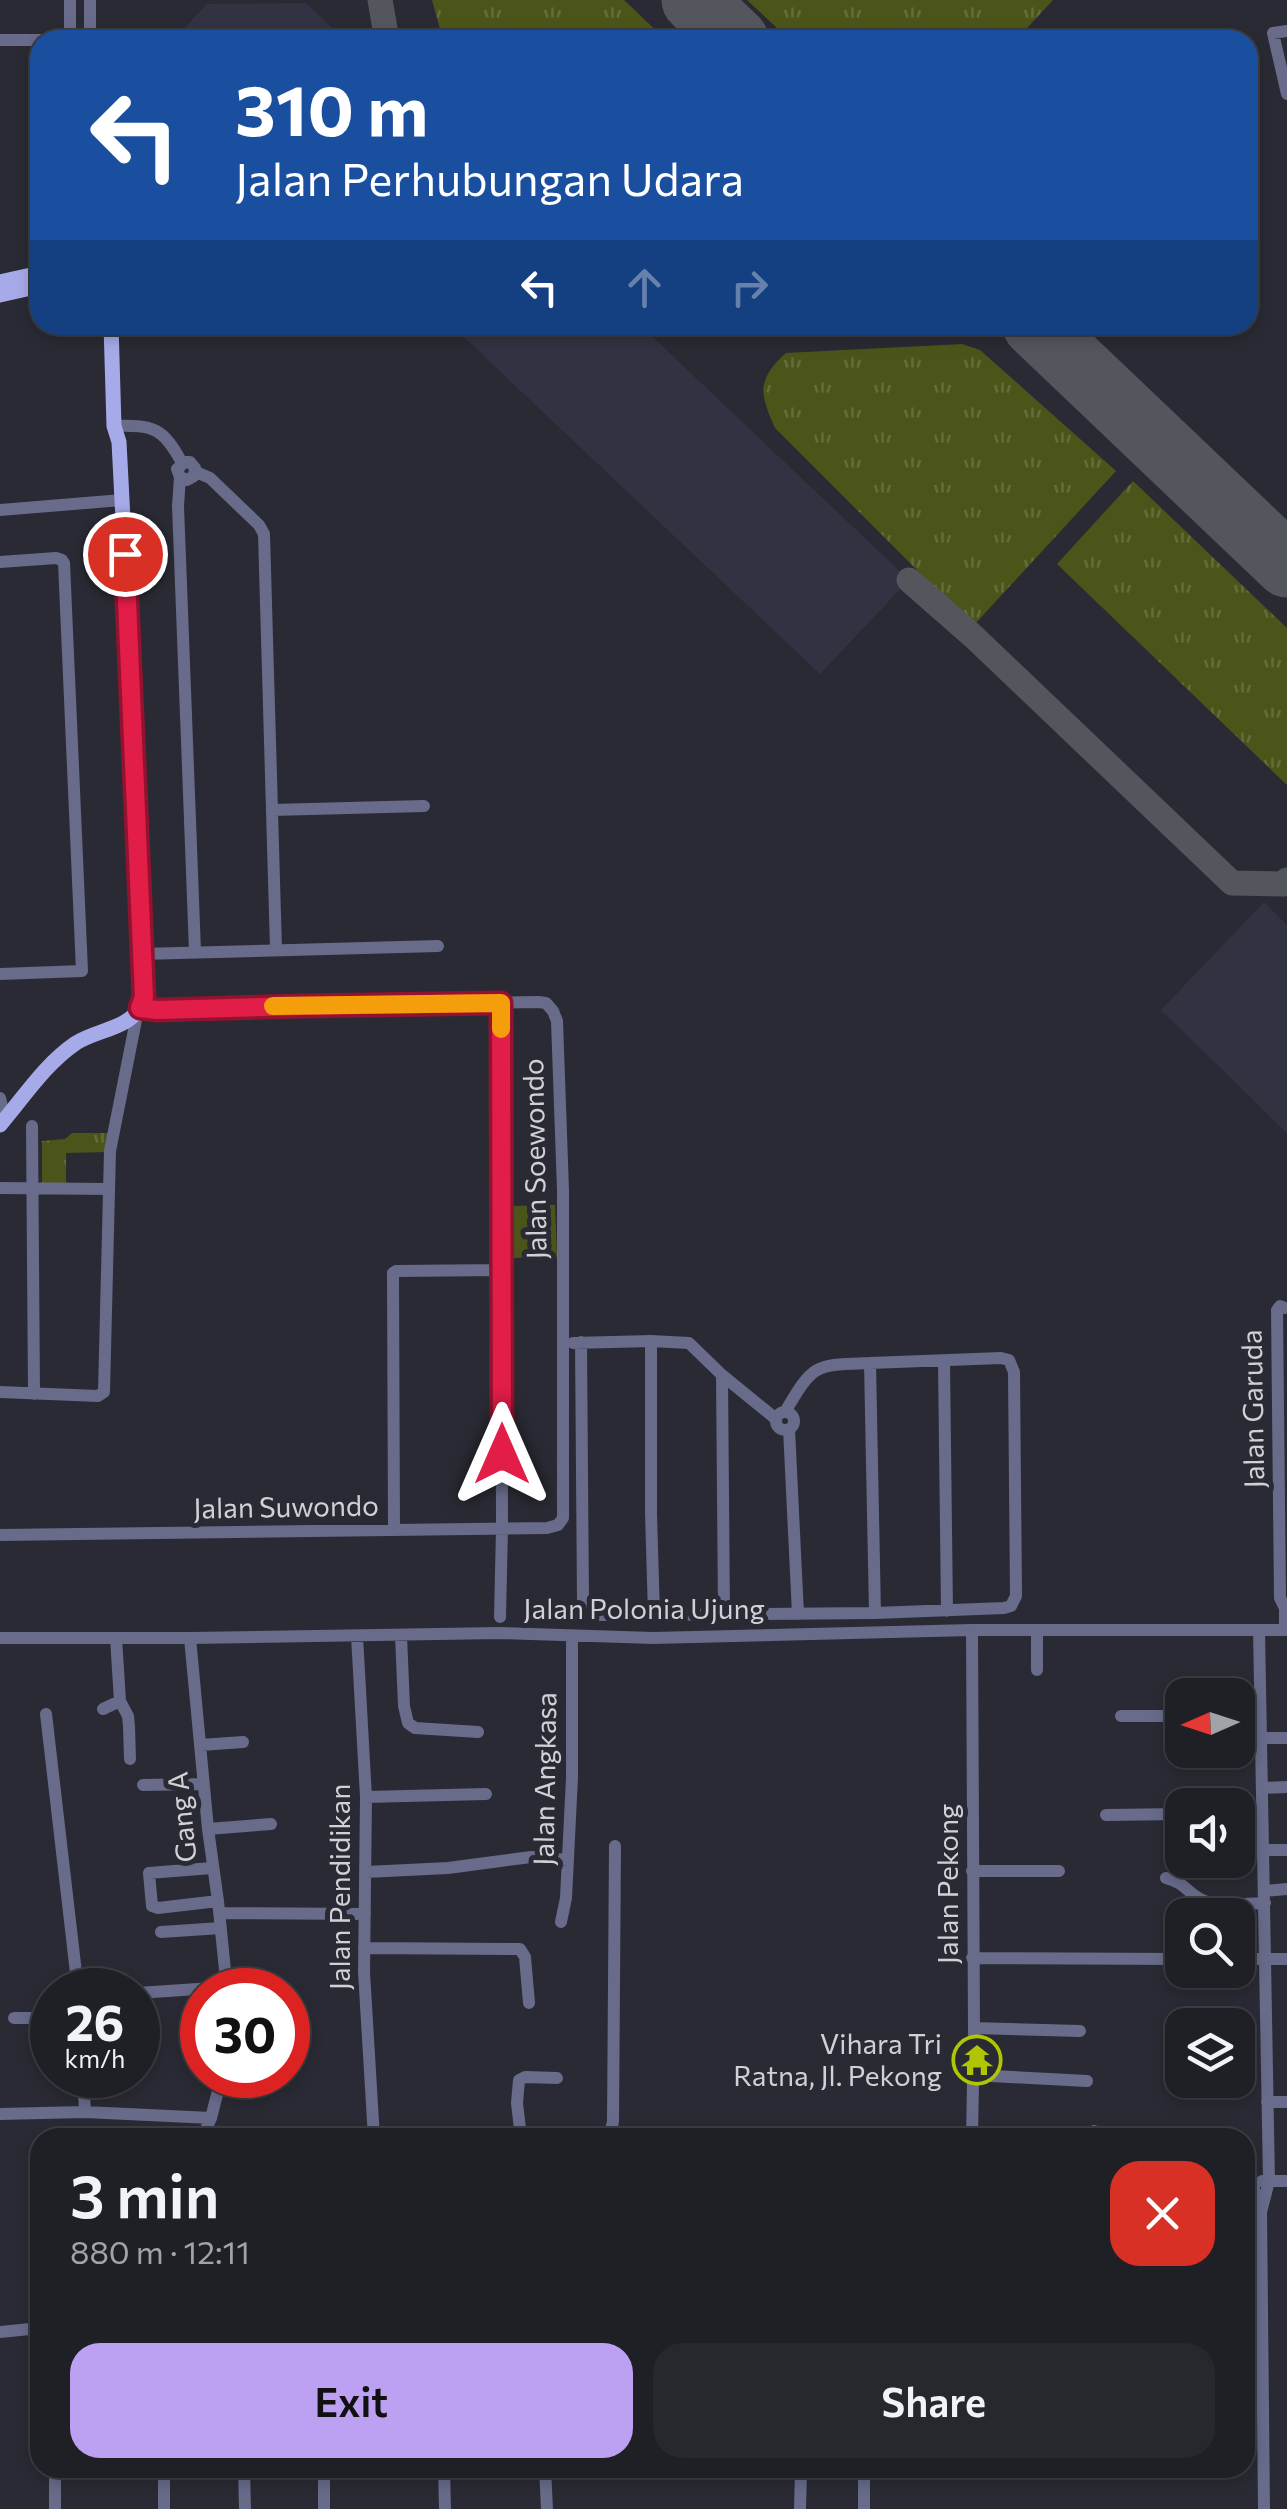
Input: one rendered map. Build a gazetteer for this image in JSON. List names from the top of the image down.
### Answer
{
  "streets": {
    "street": [
      "Jalan Soewondo",
      "Jalan Garuda",
      "Jalan Suwondo",
      "Jalan Polonia Ujung",
      "Jalan Angkasa",
      "Gang A",
      "Jalan Pekong",
      "Jalan Pendidikan"
    ]
  },
  "crossings": [
    ["Jalan Soewondo", "Jalan Suwondo"],
    ["Jalan Garuda", "Jalan Polonia Ujung"],
    ["Jalan Polonia Ujung", "Jalan Angkasa"],
    ["Jalan Polonia Ujung", "Gang A"],
    ["Jalan Polonia Ujung", "Jalan Pekong"],
    ["Jalan Polonia Ujung", "Jalan Pendidikan"]
  ],
  "places": {
    "temple": ["Vihara Tri Ratna, Jl. Pekong"]
  },
  "north": "left",
  "page": {
    "turn": ["310 m", "Jalan Perhubungan Udara"],
    "speed": "26 km/h",
    "limit": "30",
    "heading": ["3 min", "880 m · 12:11"],
    "buttons": ["Exit", "Share"]
  }
}
